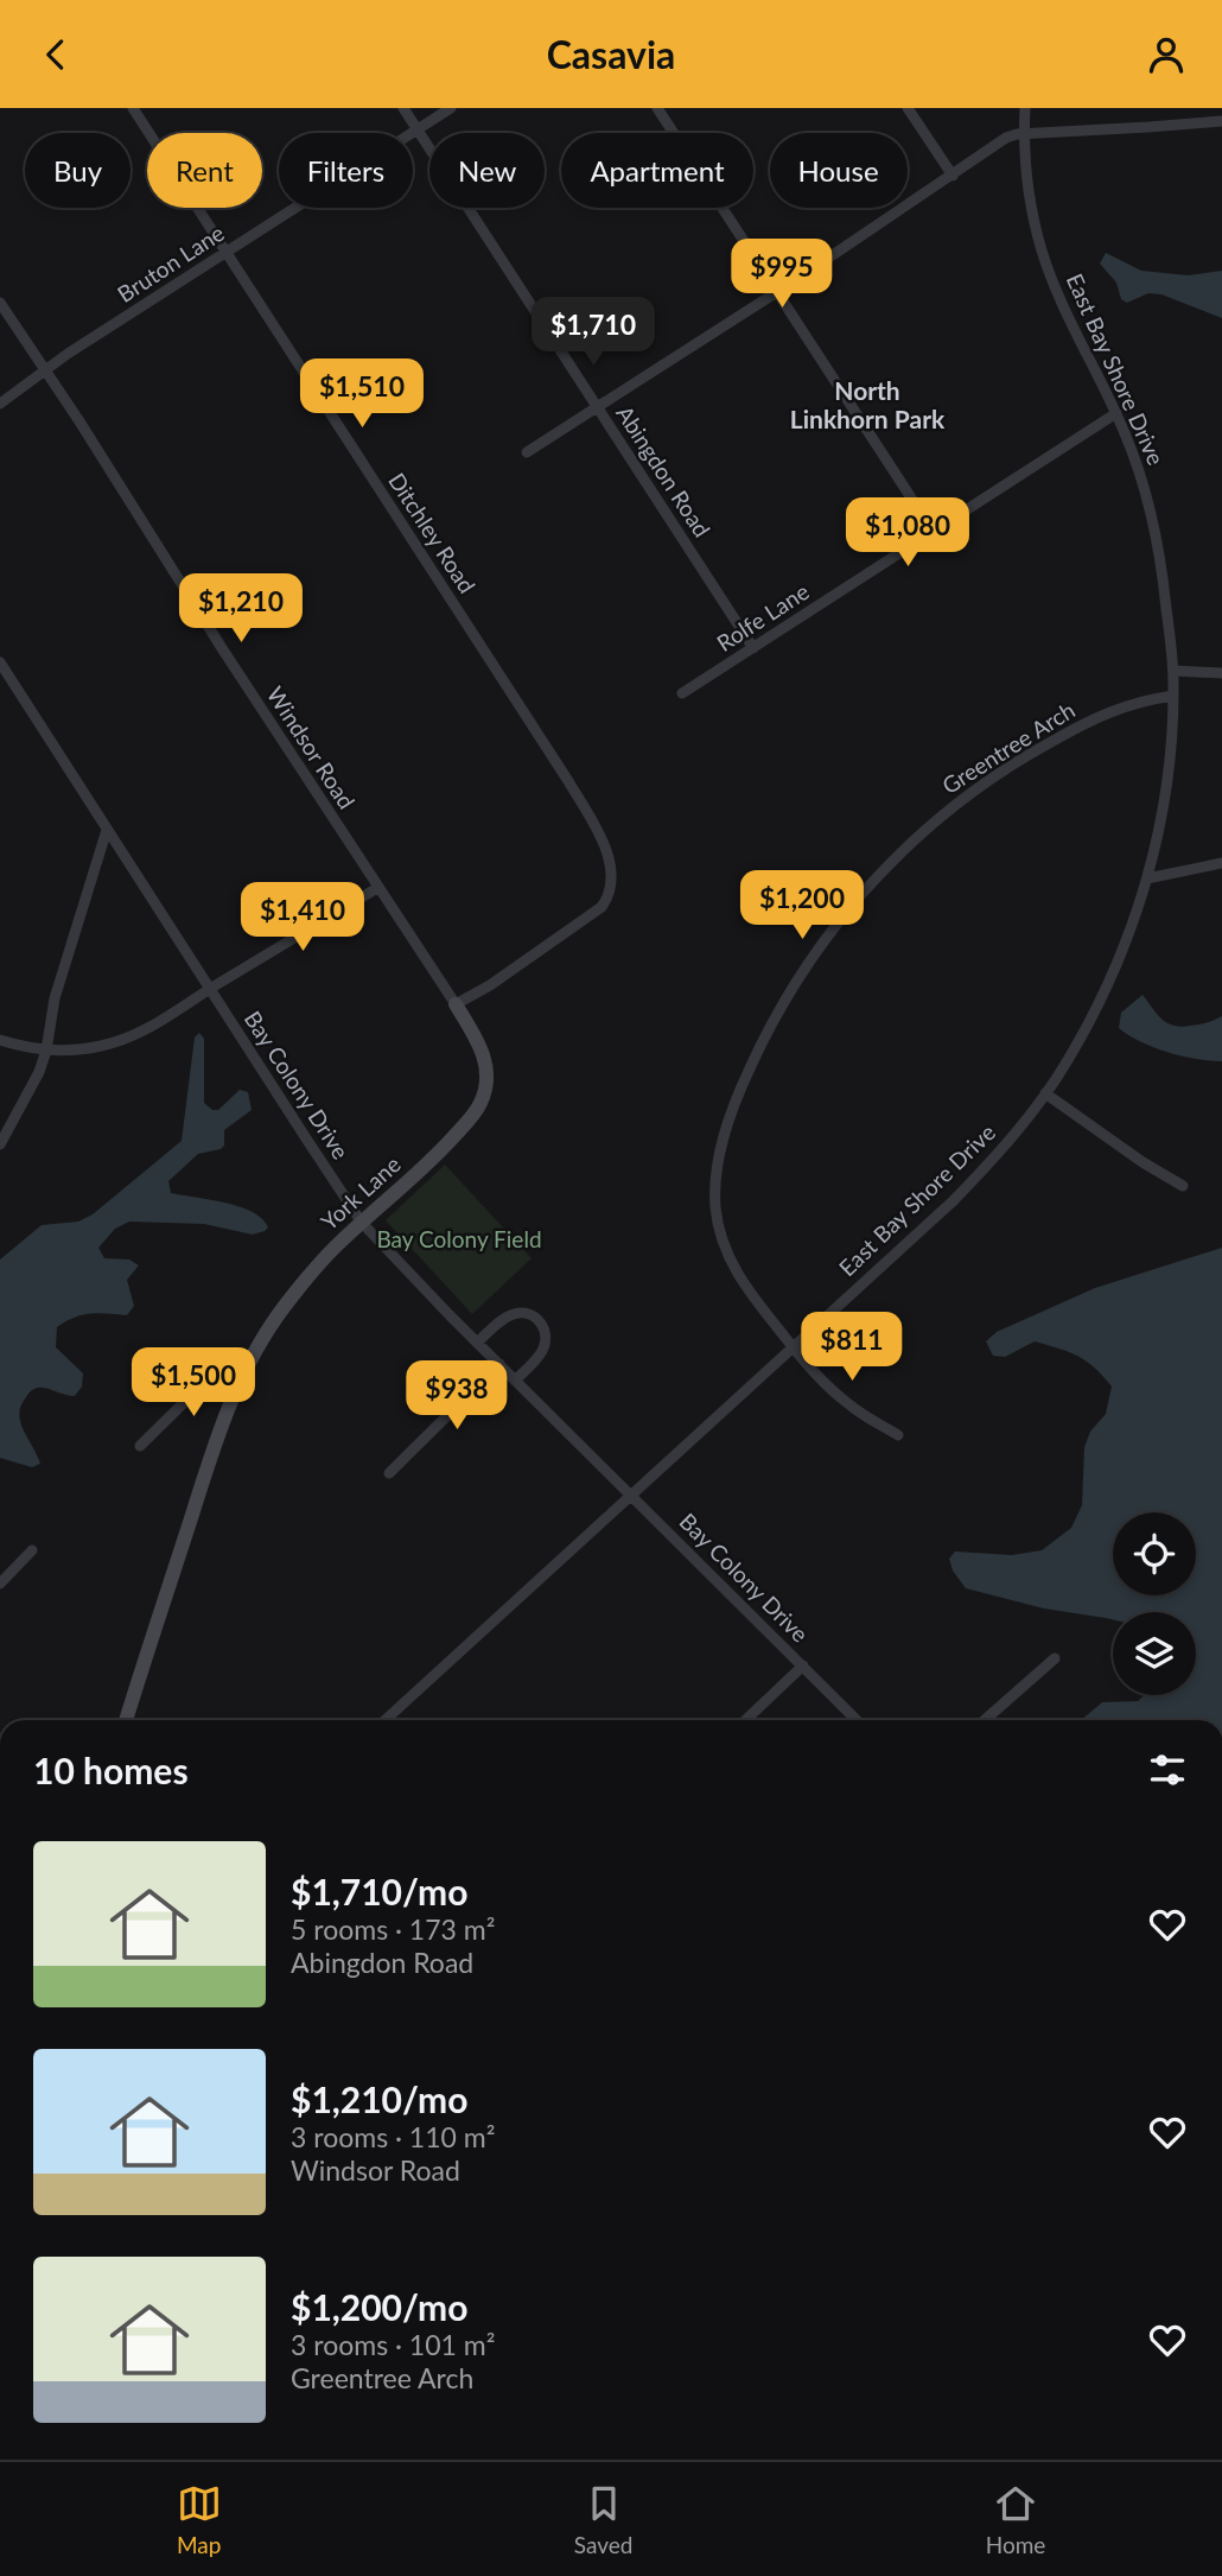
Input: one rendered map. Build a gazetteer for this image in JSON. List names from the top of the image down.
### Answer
{
  "streets": {
    "street": [
      "Bruton Lane",
      "East Bay Shore Drive",
      "Abingdon Road",
      "Ditchley Road",
      "Rolfe Lane",
      "Windsor Road",
      "Greentree Arch",
      "Bay Colony Drive",
      "York Lane"
    ]
  },
  "crossings": [
    ["Bruton Lane", "Abingdon Road"],
    ["Bruton Lane", "Ditchley Road"],
    ["Bruton Lane", "Windsor Road"],
    ["East Bay Shore Drive", "Rolfe Lane"],
    ["East Bay Shore Drive", "Greentree Arch"],
    ["East Bay Shore Drive", "Bay Colony Drive"],
    ["Abingdon Road", "Rolfe Lane"],
    ["Ditchley Road", "Windsor Road"],
    ["Ditchley Road", "York Lane"],
    ["Windsor Road", "York Lane"],
    ["Bay Colony Drive", "York Lane"]
  ],
  "districts": ["North Linkhorn Park"],
  "parks": ["Bay Colony Field"],
  "page": {
    "header": "Casavia",
    "chip": [
      "Buy",
      "Rent",
      "Filters",
      "New",
      "Apartment",
      "House"
    ],
    "price": [
      "$995",
      "$1,710",
      "$1,510",
      "$1,080",
      "$1,210",
      "$1,200",
      "$1,410",
      "$811",
      "$1,500",
      "$938"
    ],
    "heading": "10 homes",
    "list": [
      {
        "name": "$1,710/mo",
        "note": "5 rooms · 173 m² · Abingdon Road"
      },
      {
        "name": "$1,210/mo",
        "note": "3 rooms · 110 m² · Windsor Road"
      },
      {
        "name": "$1,200/mo",
        "note": "3 rooms · 101 m² · Greentree Arch"
      }
    ],
    "tabs": ["Map", "Saved", "Home"]
  }
}
